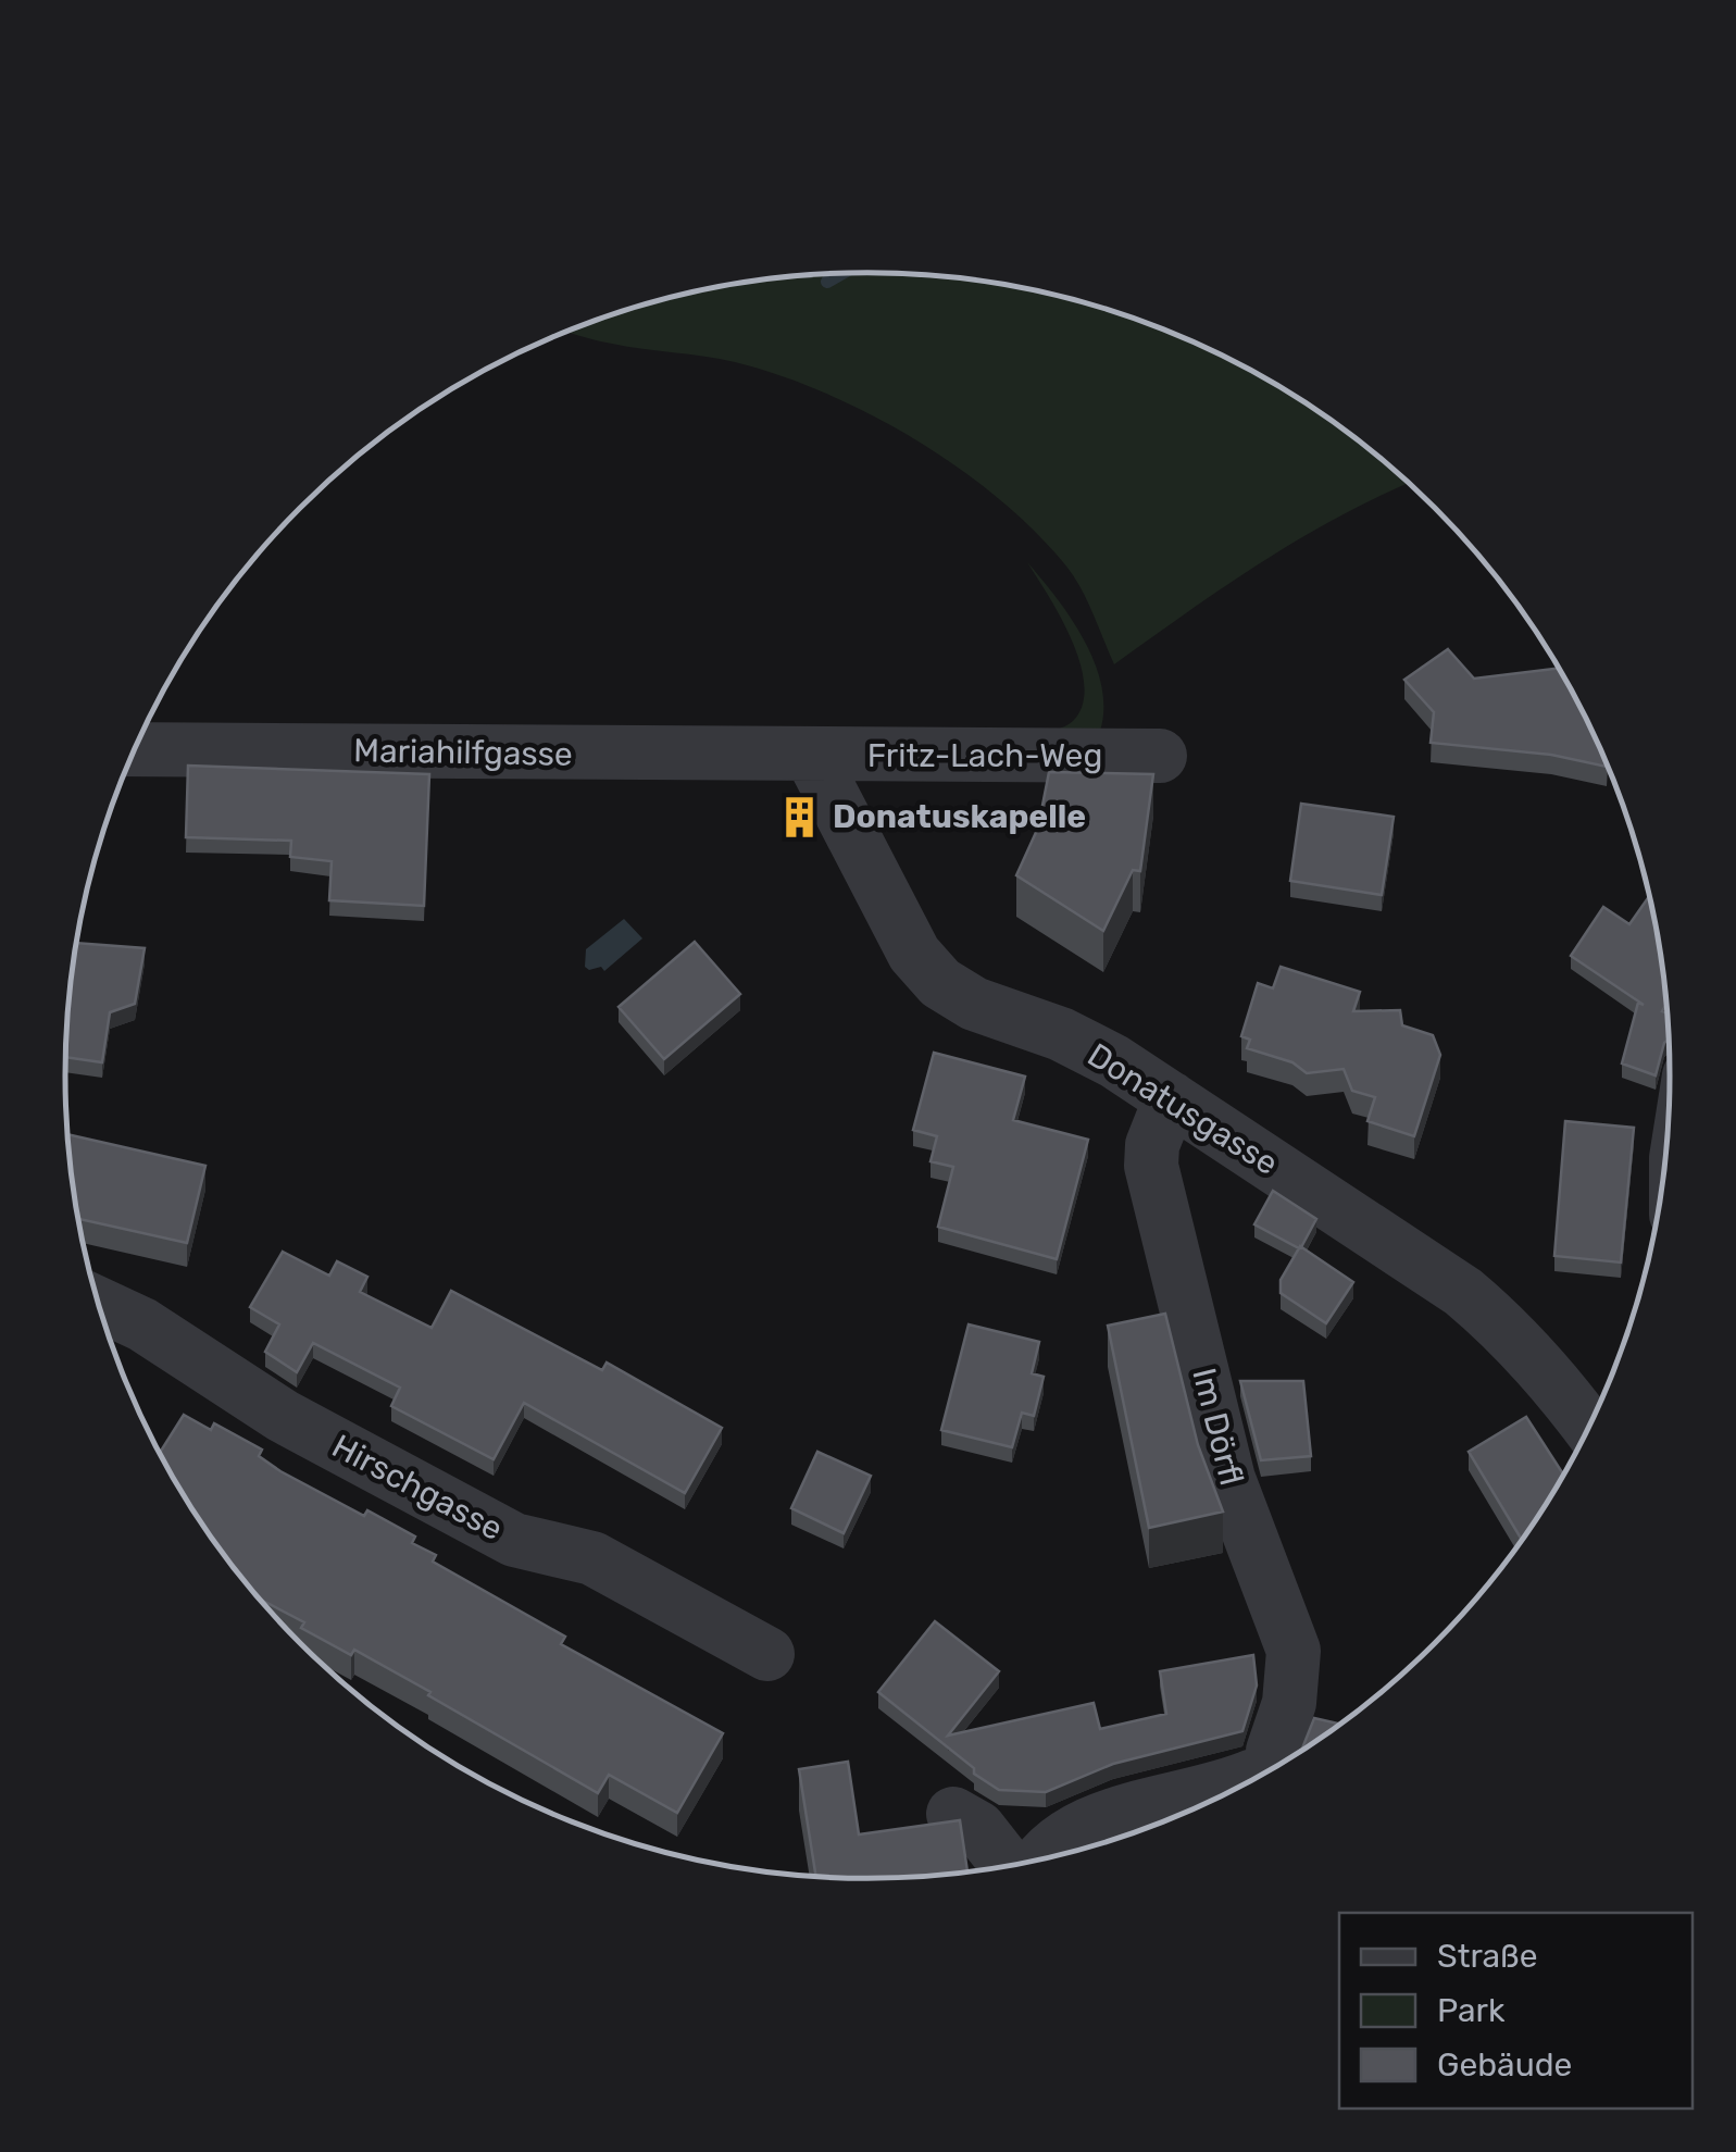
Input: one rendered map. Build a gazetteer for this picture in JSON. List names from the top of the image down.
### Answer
{
  "streets": {
    "street": [
      "Mariahilfgasse",
      "Fritz-Lach-Weg",
      "Donatusgasse",
      "Im Dörfl",
      "Hirschgasse"
    ]
  },
  "crossings": [
    ["Mariahilfgasse", "Fritz-Lach-Weg"],
    ["Mariahilfgasse", "Donatusgasse"],
    ["Fritz-Lach-Weg", "Donatusgasse"],
    ["Donatusgasse", "Im Dörfl"]
  ],
  "places": {
    "building": ["Donatuskapelle"]
  },
  "legend": ["Straße", "Park", "Gebäude"]
}
